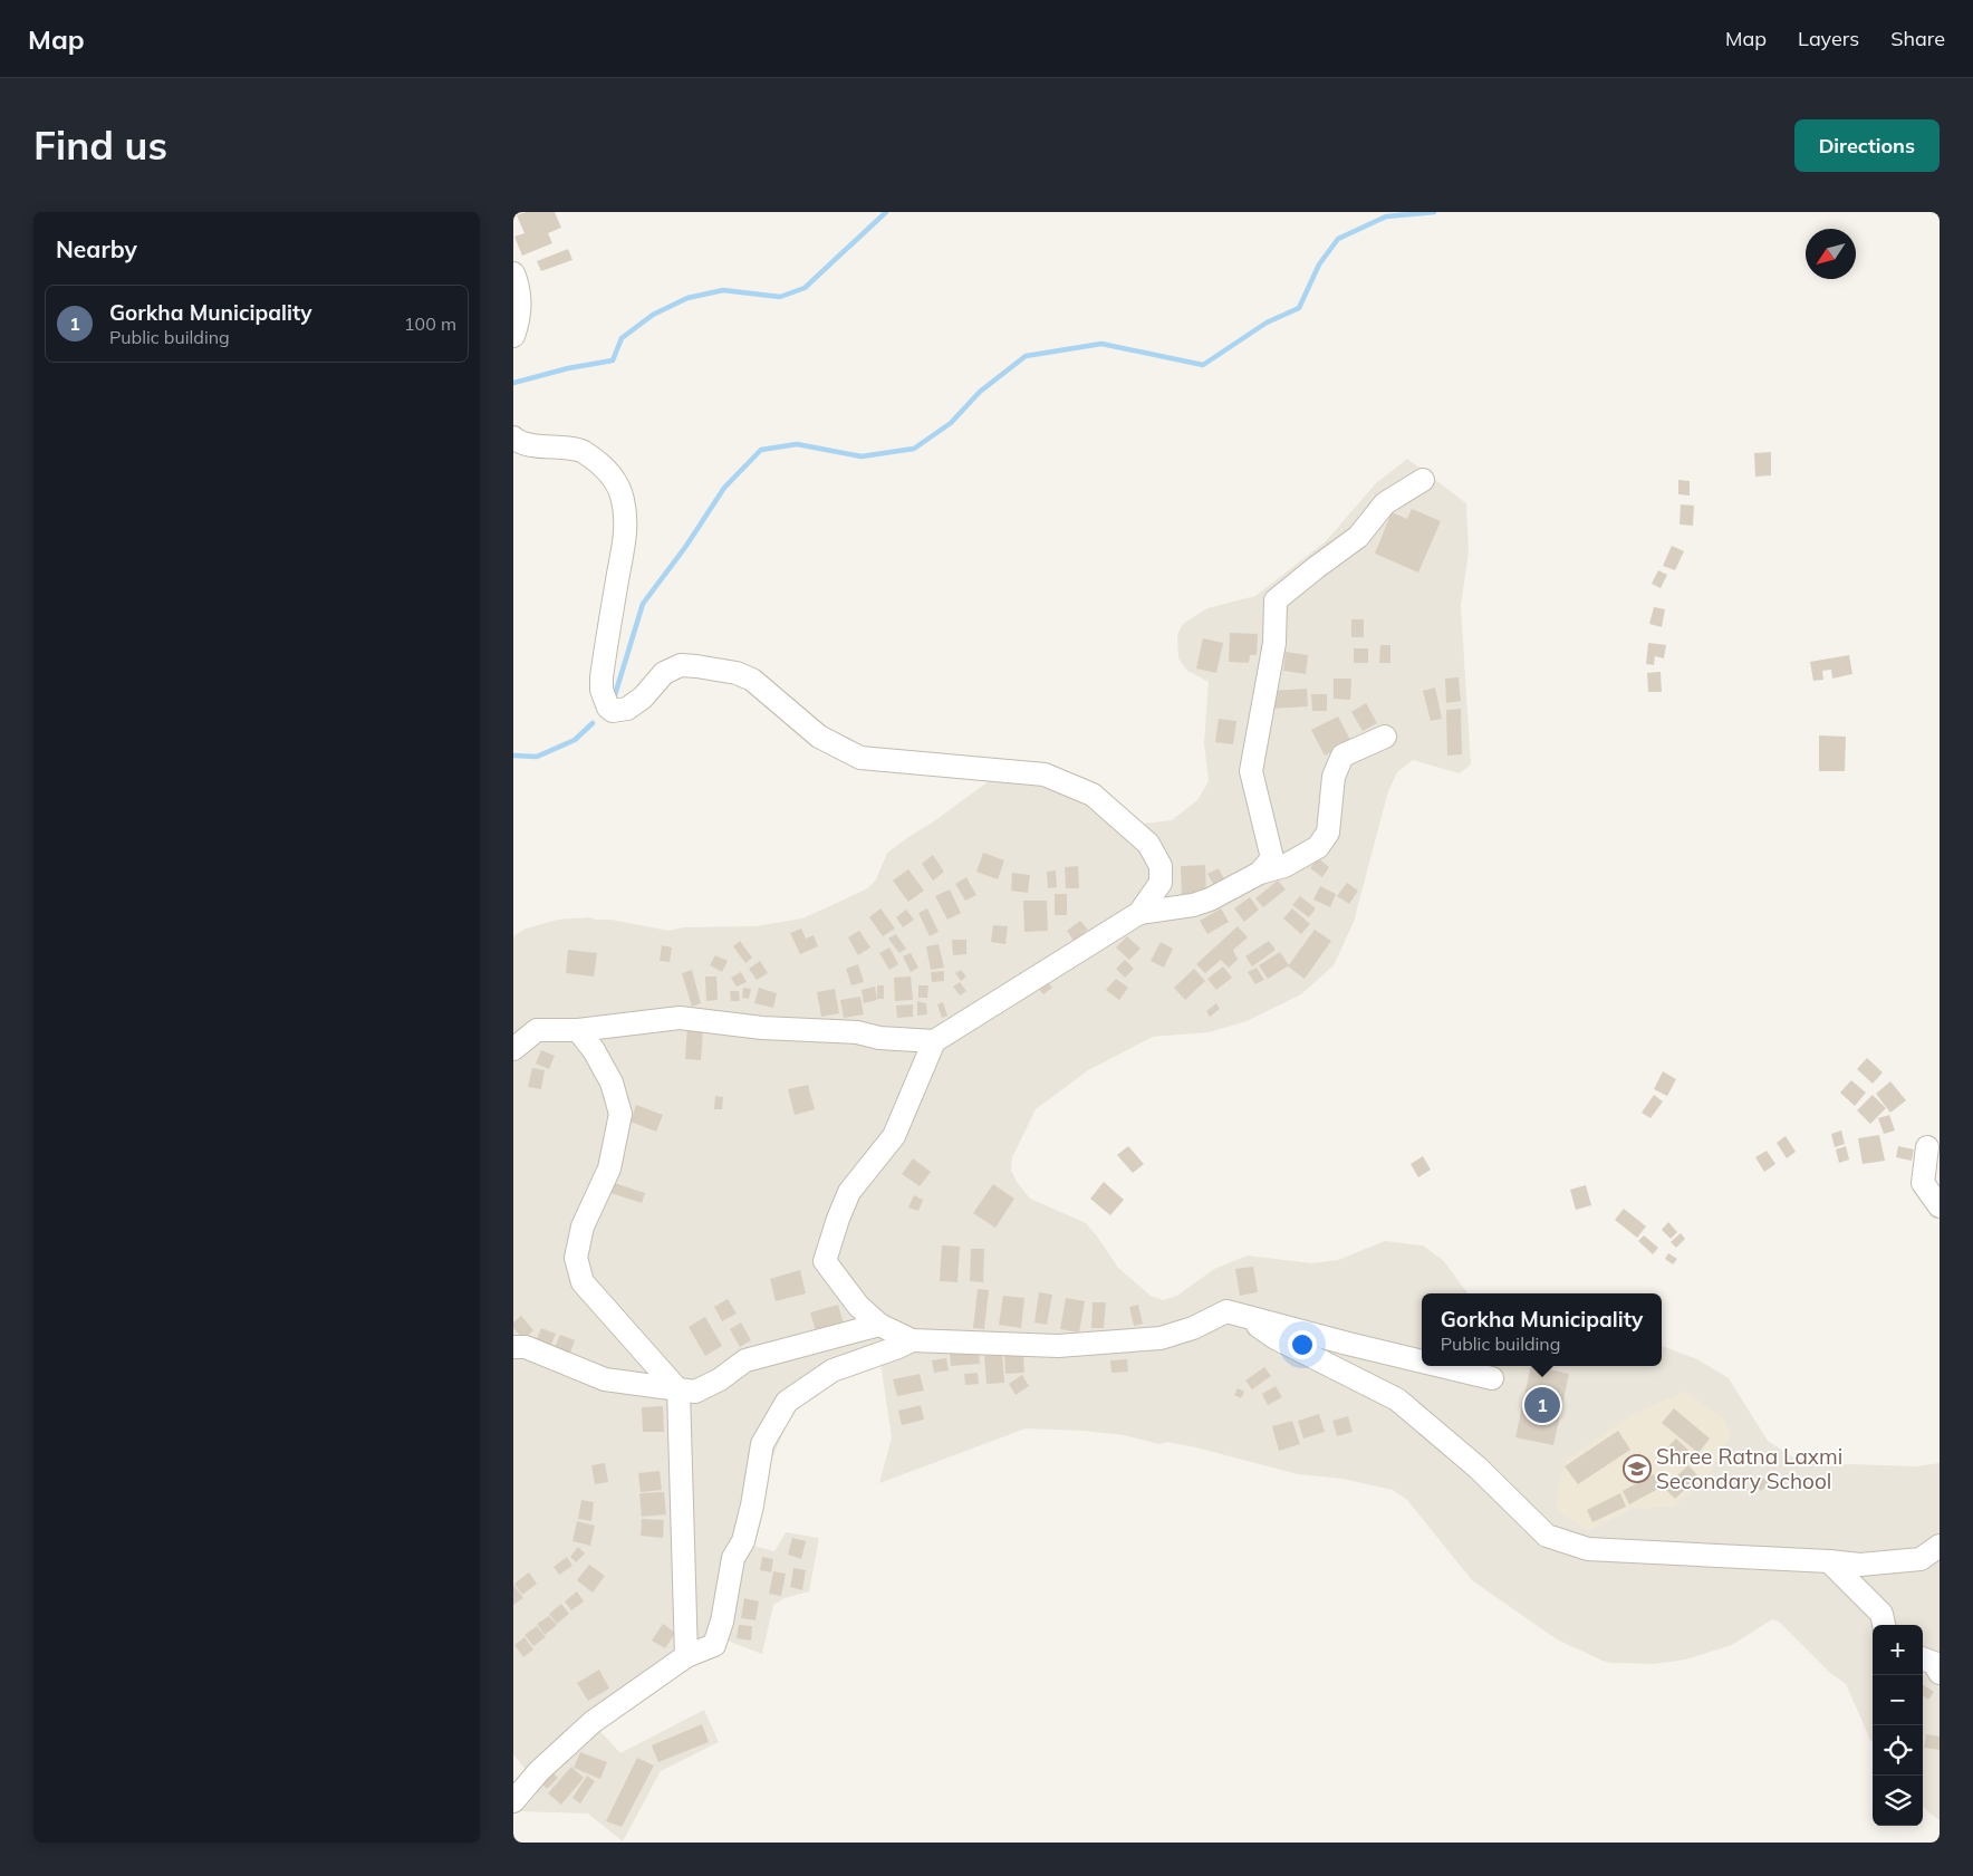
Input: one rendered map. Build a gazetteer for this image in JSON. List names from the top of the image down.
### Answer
{
  "places": {
    "school or university": ["Shree Ratna Laxmi Secondary School"]
  },
  "north": "bottom left",
  "page": {
    "header": "Map",
    "nav": ["Map", "Layers", "Share"],
    "buttons": "Directions",
    "title": "Find us",
    "heading": "Nearby",
    "list": [
      {
        "mark": "1",
        "name": "Gorkha Municipality",
        "note": "Public building",
        "value": "100 m"
      }
    ],
    "popup": ["Gorkha Municipality", "Public building"],
    "pins": "1",
    "map_buttons": ["+", "−"]
  }
}
